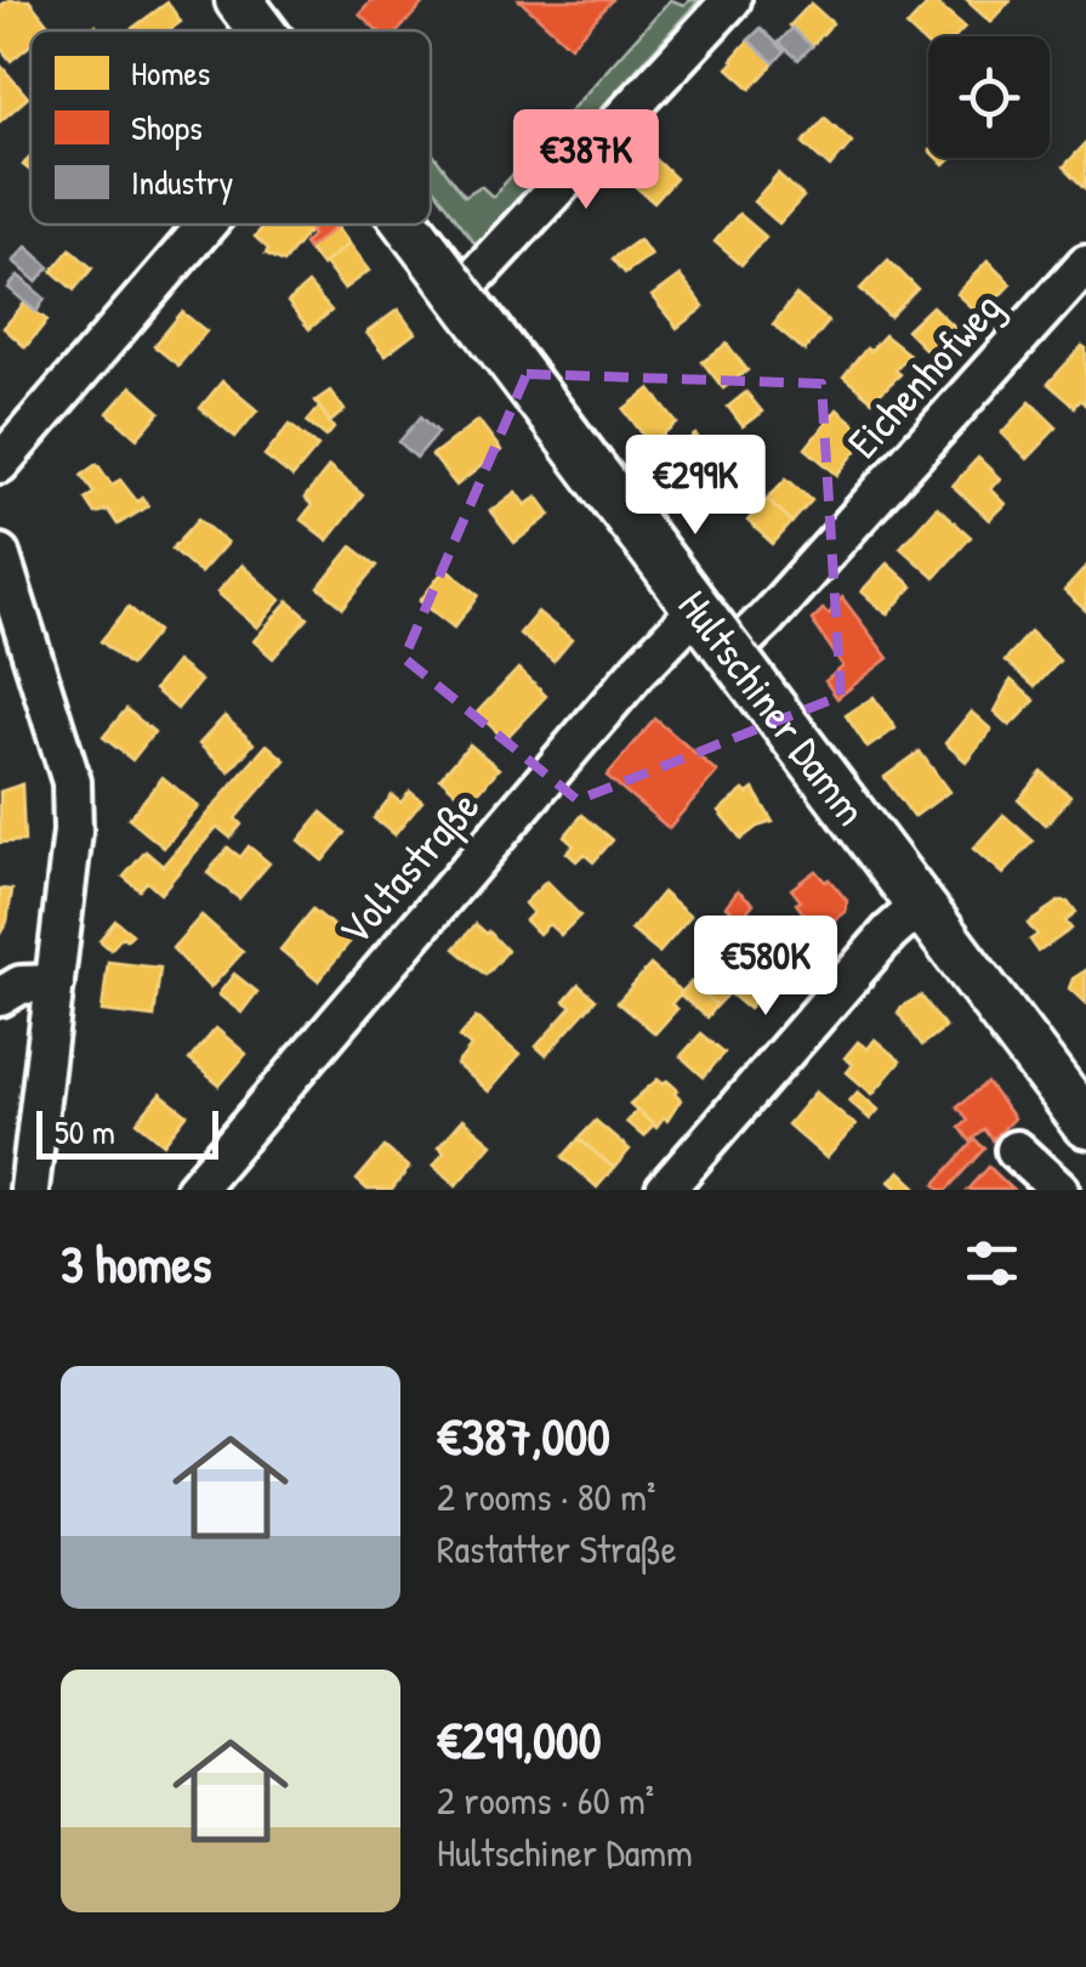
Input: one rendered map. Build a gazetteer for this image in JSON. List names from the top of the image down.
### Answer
{
  "streets": {
    "main road": ["Hultschiner Damm"],
    "street": ["Eichenhofweg", "Voltastraße"]
  },
  "crossings": [
    ["Eichenhofweg", "Hultschiner Damm"],
    ["Hultschiner Damm", "Voltastraße"]
  ],
  "legend": ["Homes", "Shops", "Industry"],
  "scale_bar": "50 m",
  "page": {
    "price": ["€387K", "€299K", "€580K"],
    "scale": "50 m",
    "heading": "3 homes",
    "list": [
      {
        "name": "€387,000",
        "note": "2 rooms · 80 m² · Rastatter Straße"
      },
      {
        "name": "€299,000",
        "note": "2 rooms · 60 m² · Hultschiner Damm"
      }
    ]
  }
}
